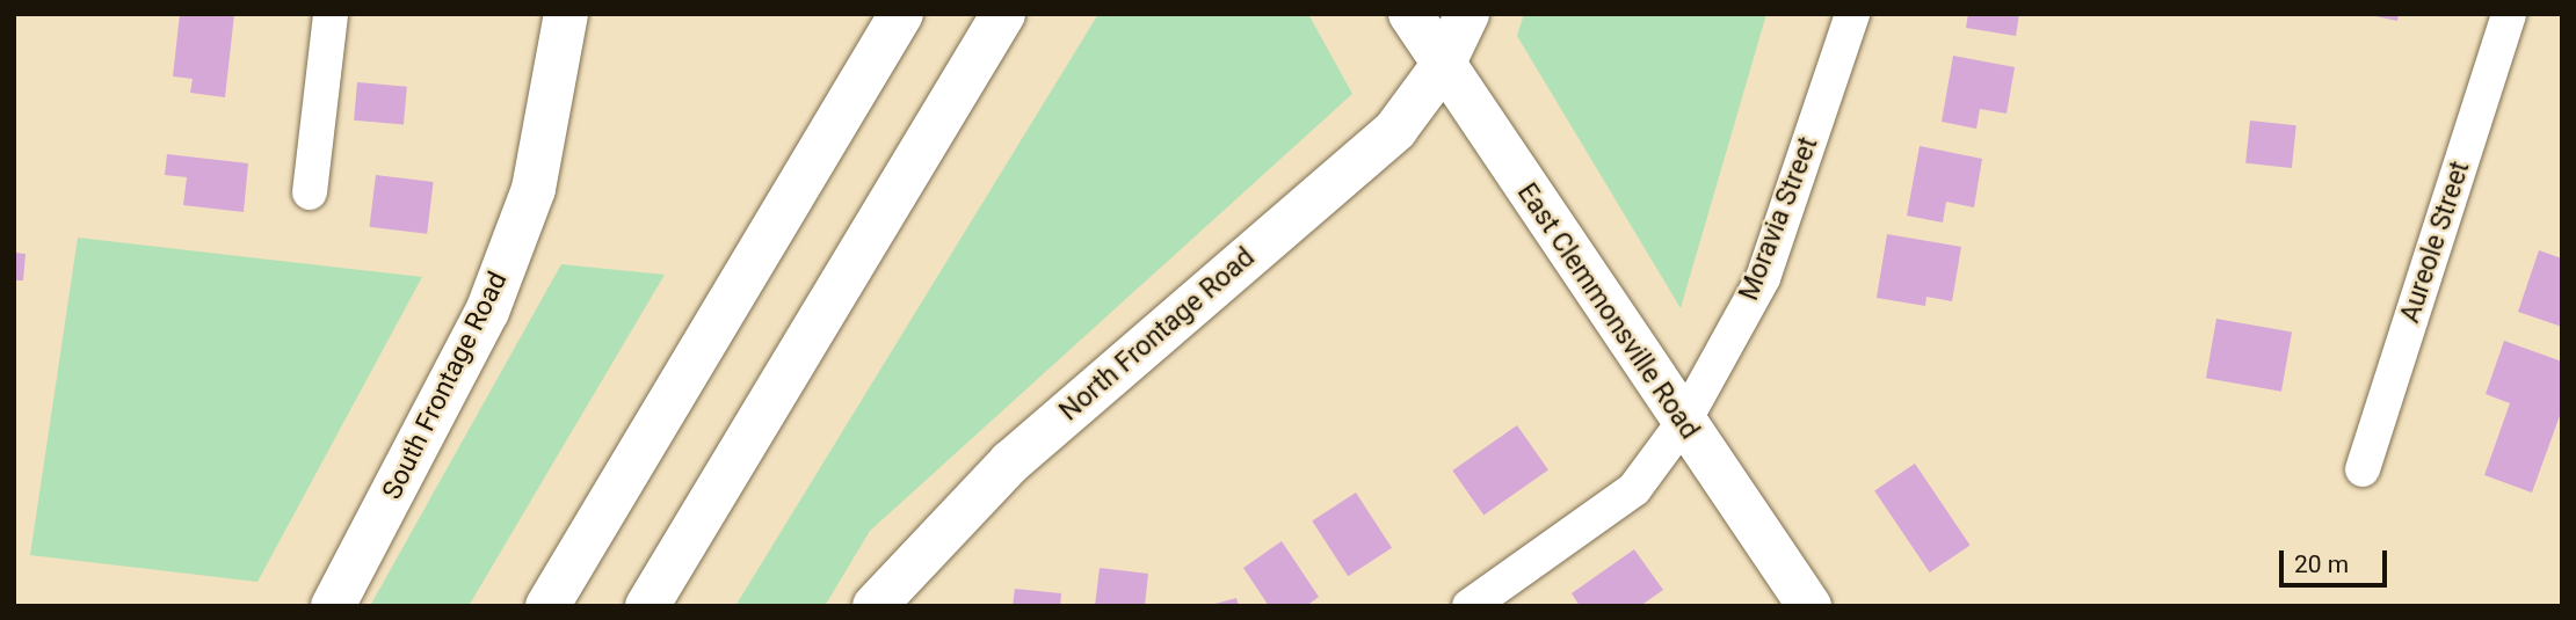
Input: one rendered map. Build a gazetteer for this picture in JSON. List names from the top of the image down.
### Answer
{
  "streets": {
    "main road": ["East Clemmonsville Road", "North Frontage Road", "South Frontage Road"],
    "street": ["Moravia Street", "Aureole Street"]
  },
  "crossings": [
    ["Moravia Street", "East Clemmonsville Road"],
    ["East Clemmonsville Road", "North Frontage Road"]
  ],
  "scale_bar": "20 m"
}
